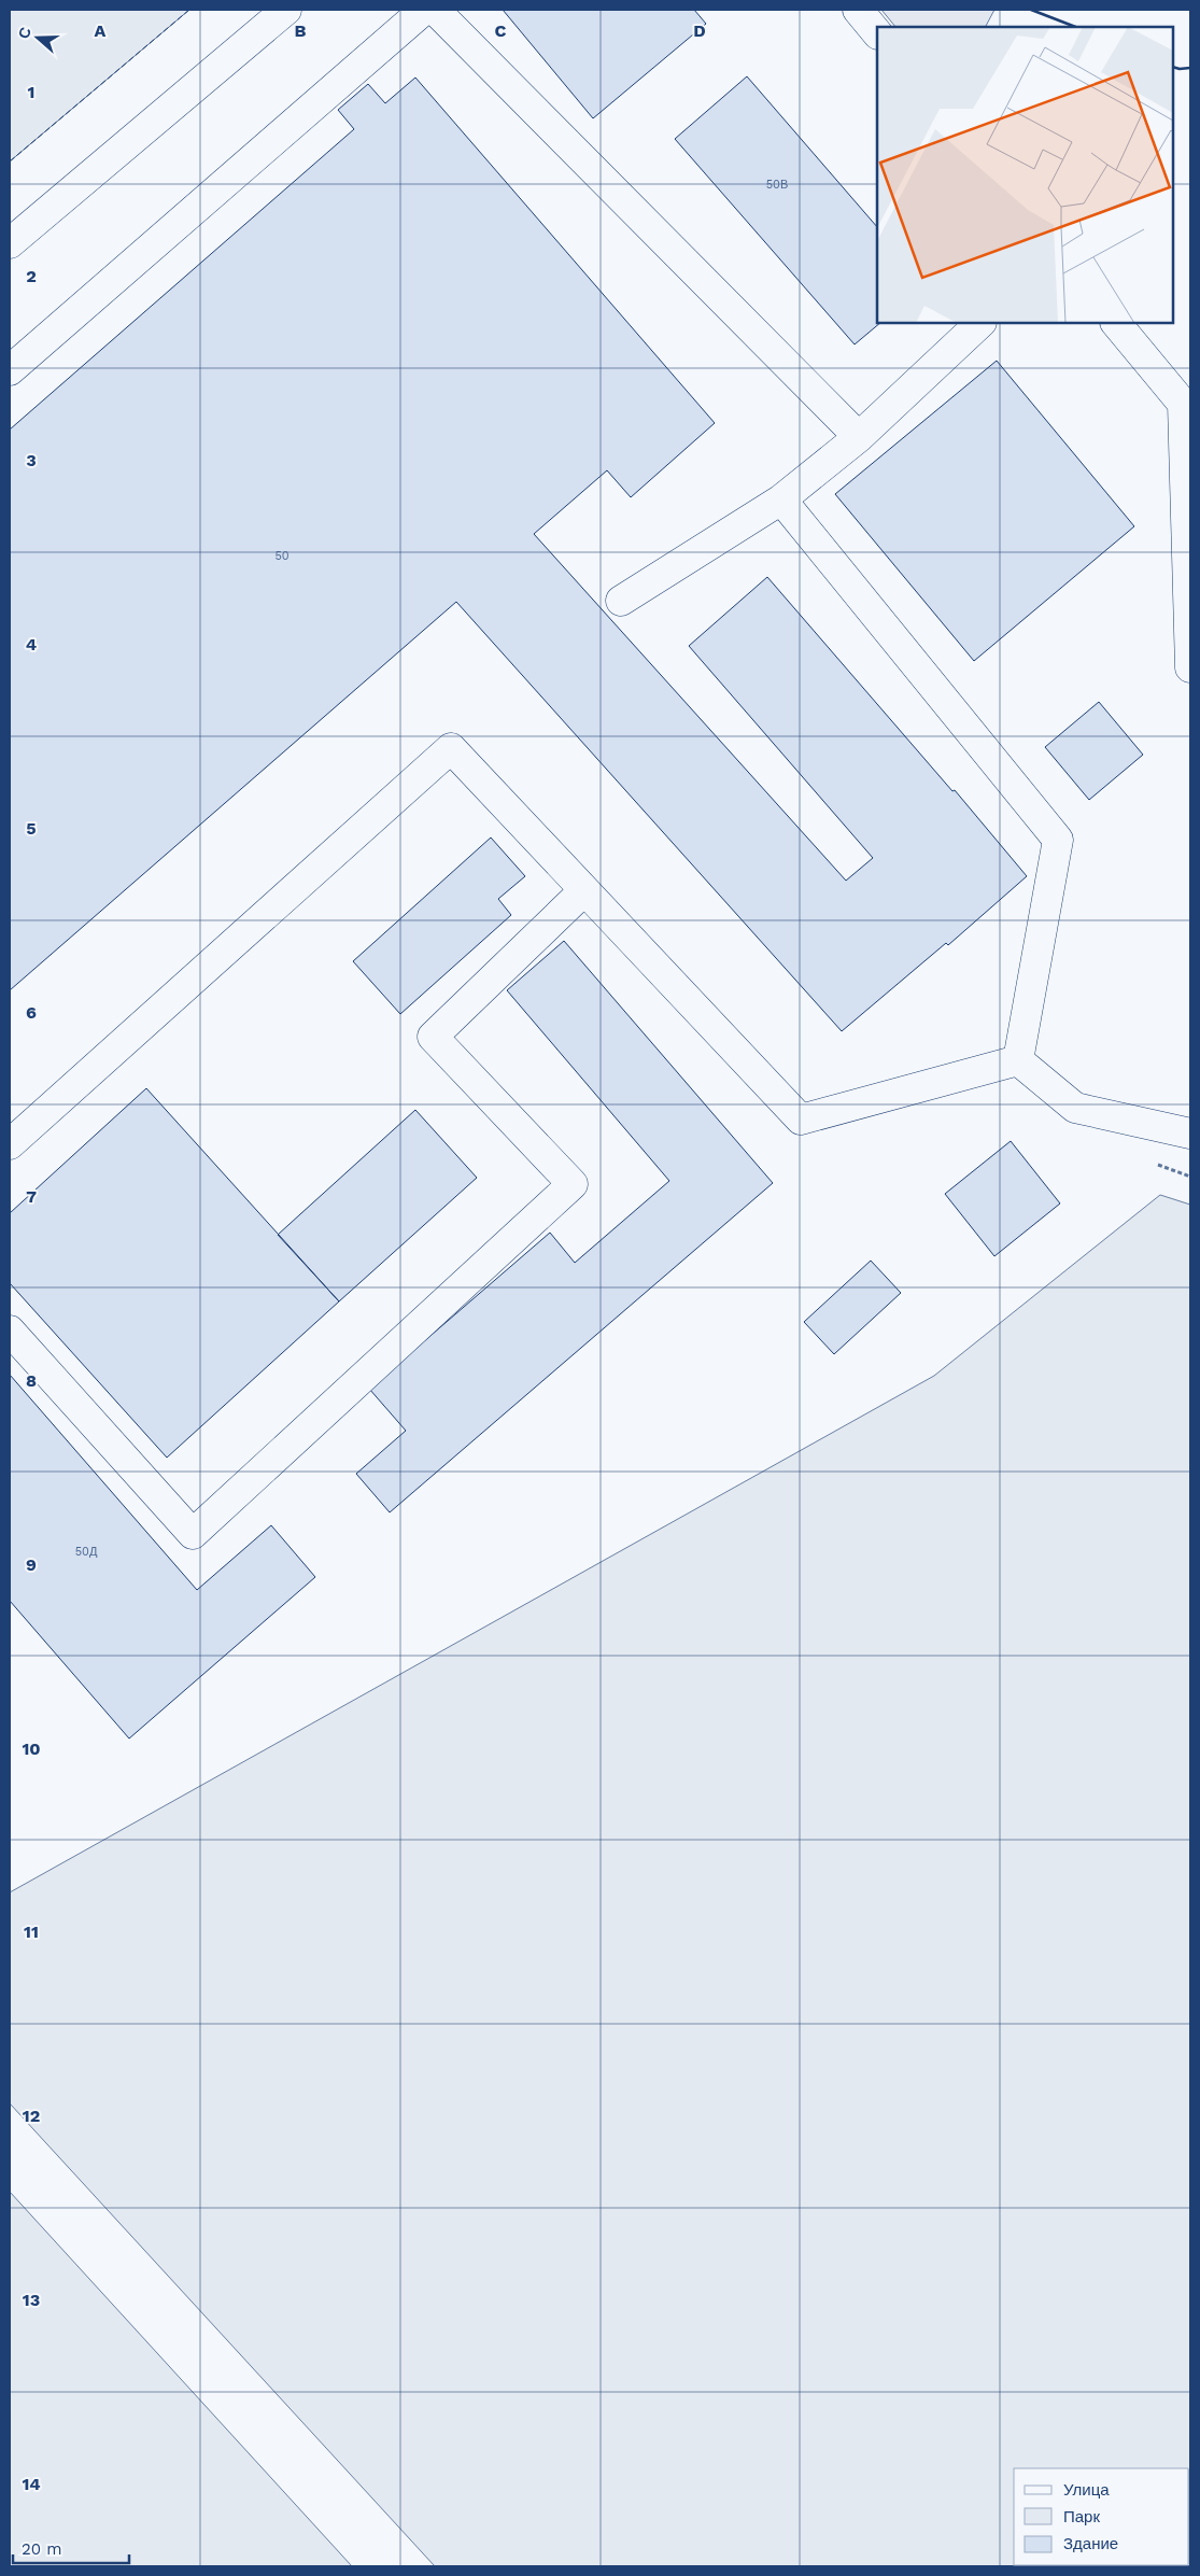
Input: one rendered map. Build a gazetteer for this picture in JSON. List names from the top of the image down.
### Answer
{
  "house_numbers": ["50В", "50", "50Д"],
  "legend": ["Улица", "Парк", "Здание"],
  "scale_bar": "20 m",
  "north": "left",
  "grid": {
    "columns": [
      "A",
      "B",
      "C",
      "D"
    ],
    "rows": [
      "1",
      "2",
      "3",
      "4",
      "5",
      "6",
      "7",
      "8",
      "9",
      "10",
      "11",
      "12",
      "13",
      "14"
    ]
  }
}
